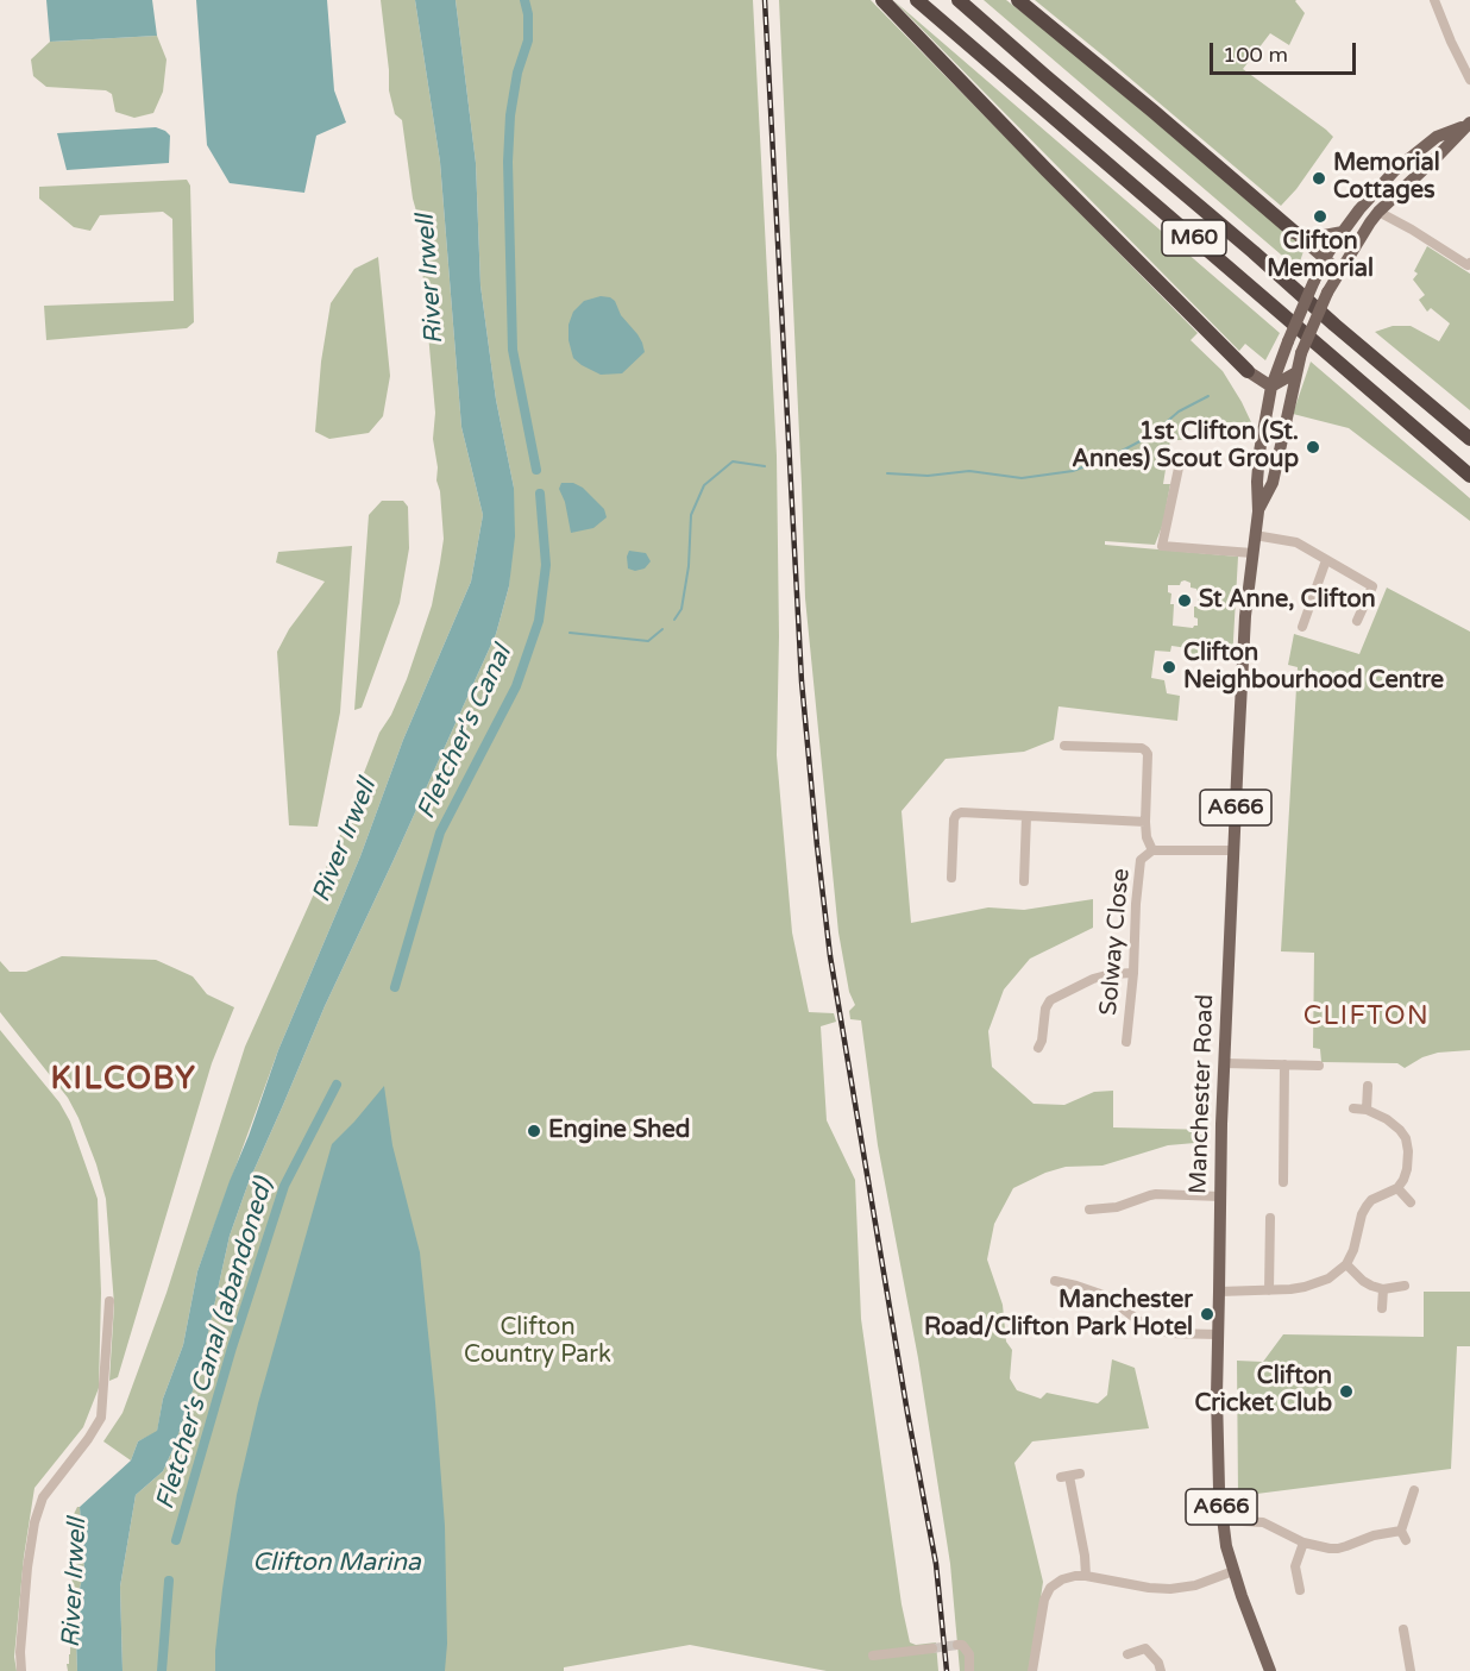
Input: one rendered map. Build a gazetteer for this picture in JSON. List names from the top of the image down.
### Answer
{
  "streets": {
    "highway": ["M60"],
    "main road": ["A666", "Manchester Road"],
    "street": ["Solway Close"]
  },
  "crossings": [
    ["A666", "Manchester Road"]
  ],
  "districts": ["CLIFTON", "KILCOBY"],
  "water": [
    "River Irwell",
    "Fletcher's Canal",
    "Fletcher's Canal (abandoned)",
    "Clifton Marina"
  ],
  "parks": ["Clifton Country Park"],
  "places": [
    "Memorial Cottages",
    "Clifton Memorial",
    "1st Clifton (St. Annes) Scout Group",
    "St Anne, Clifton",
    "Clifton Neighbourhood Centre",
    "Engine Shed",
    "Manchester Road/Clifton Park Hotel",
    "Clifton Cricket Club"
  ],
  "scale_bar": "100 m"
}
